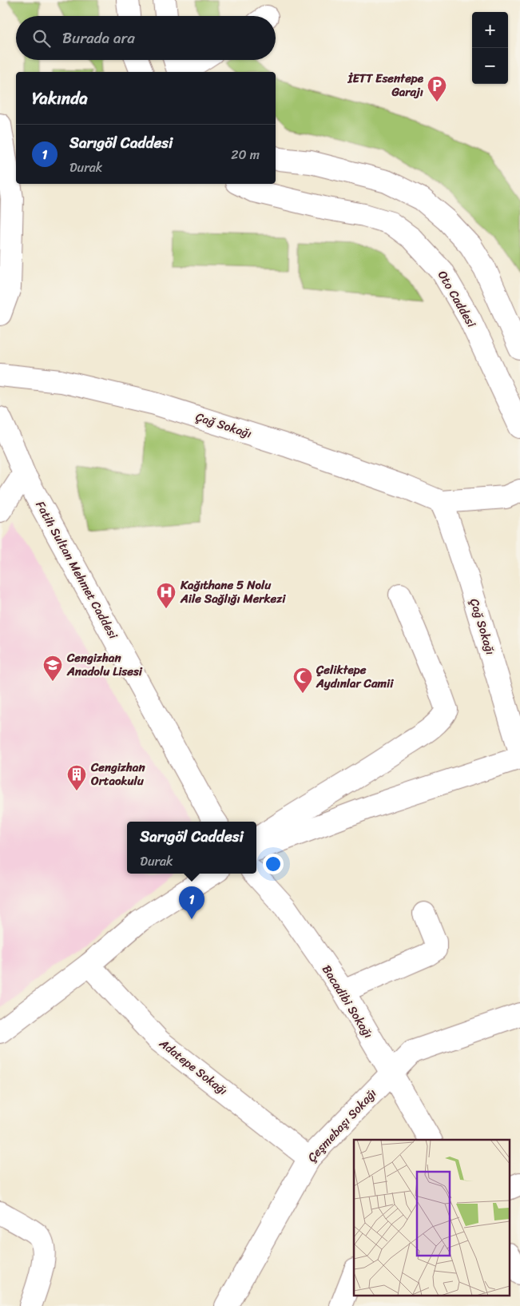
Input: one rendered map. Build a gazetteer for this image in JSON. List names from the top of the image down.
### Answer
{
  "streets": {
    "street": [
      "Oto Caddesi",
      "Çağ Sokağı",
      "Fatih Sultan Mehmet Caddesi",
      "Bacadibi Sokağı",
      "Adatepe Sokağı",
      "Çeşmebaşı Sokağı"
    ]
  },
  "crossings": [
    ["Bacadibi Sokağı", "Çeşmebaşı Sokağı"],
    ["Adatepe Sokağı", "Çeşmebaşı Sokağı"]
  ],
  "places": {
    "parking": ["İETT Esentepe Garajı"],
    "hospital": ["Kağıthane 5 Nolu Aile Sağlığı Merkezi"],
    "school or university": ["Cengizhan Anadolu Lisesi"],
    "mosque": ["Çeliktepe Aydınlar Camii"],
    "building": ["Cengizhan Ortaokulu"]
  },
  "page": {
    "map_buttons": ["+", "−"],
    "search": "Burada ara",
    "heading": "Yakında",
    "list": [
      {
        "mark": "1",
        "name": "Sarıgöl Caddesi",
        "note": "Durak",
        "value": "20 m"
      }
    ],
    "popup": ["Sarıgöl Caddesi", "Durak"],
    "pins": "1"
  }
}
